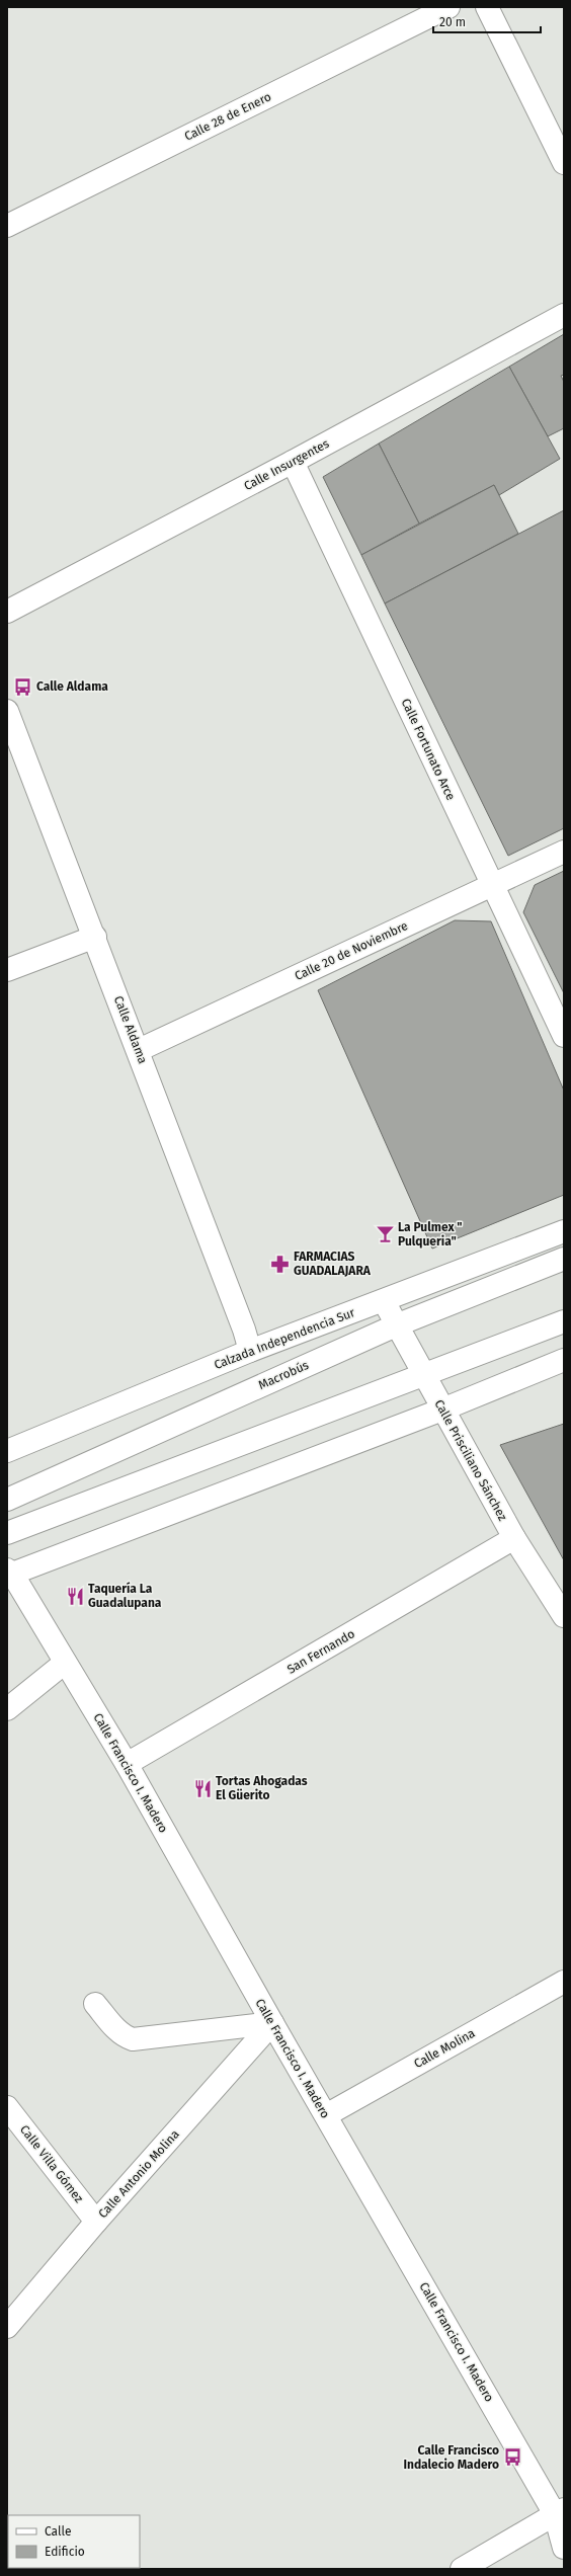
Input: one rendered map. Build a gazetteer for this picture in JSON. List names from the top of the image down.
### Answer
{
  "streets": {
    "street": [
      "Calle 28 de Enero",
      "Calle Insurgentes",
      "Calle Fortunato Arce",
      "Calle 20 de Noviembre",
      "Calle Aldama",
      "Calzada Independencia Sur",
      "Macrobús",
      "Calle Prisciliano Sánchez",
      "San Fernando",
      "Calle Francisco I. Madero",
      "Calle Molina",
      "Calle Villa Gómez",
      "Calle Antonio Molina"
    ]
  },
  "crossings": [
    ["Calle Insurgentes", "Calle Fortunato Arce"],
    ["Calle Fortunato Arce", "Calle 20 de Noviembre"],
    ["Calle 20 de Noviembre", "Calle Aldama"],
    ["Calle Aldama", "Calzada Independencia Sur"],
    ["Calzada Independencia Sur", "Calle Prisciliano Sánchez"],
    ["Macrobús", "Calle Prisciliano Sánchez"],
    ["Calle Prisciliano Sánchez", "San Fernando"],
    ["San Fernando", "Calle Francisco I. Madero"],
    ["Calle Francisco I. Madero", "Calle Molina"],
    ["Calle Francisco I. Madero", "Calle Antonio Molina"],
    ["Calle Villa Gómez", "Calle Antonio Molina"]
  ],
  "places": {
    "bus stop": ["Calle Aldama", "Calle Francisco Indalecio Madero"],
    "bar": ["La Pulmex \" Pulqueria\""],
    "pharmacy": ["FARMACIAS GUADALAJARA"],
    "restaurant": ["Taquería La Guadalupana", "Tortas Ahogadas El Güerito"]
  },
  "legend": ["Calle", "Edificio"],
  "scale_bar": "20 m"
}
